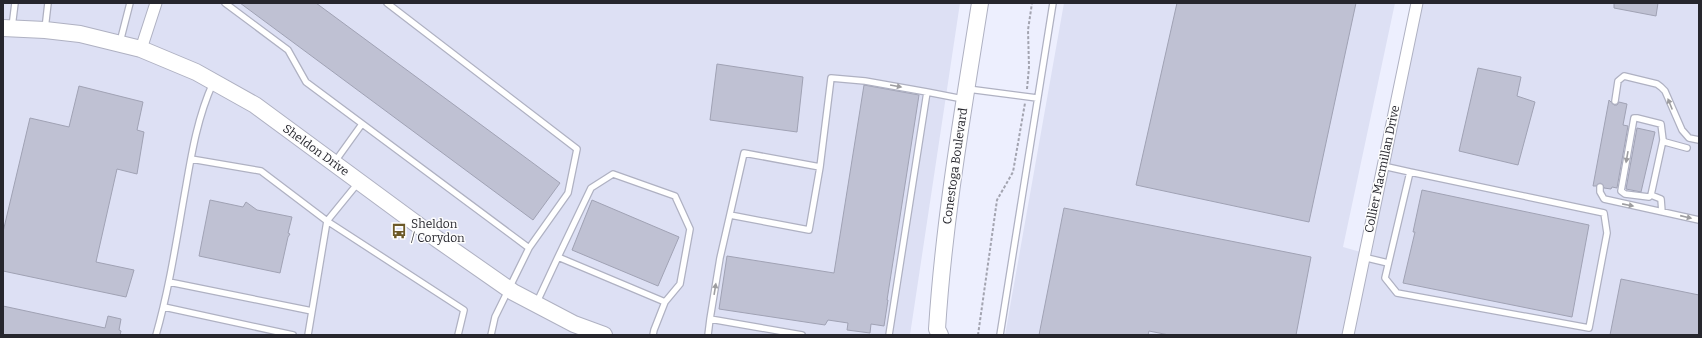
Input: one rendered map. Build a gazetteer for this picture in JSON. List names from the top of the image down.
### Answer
{
  "streets": {
    "street": ["Sheldon Drive", "Conestoga Boulevard", "Collier Macmillan Drive"]
  },
  "places": {
    "bus stop": ["Sheldon / Corydon"]
  }
}
